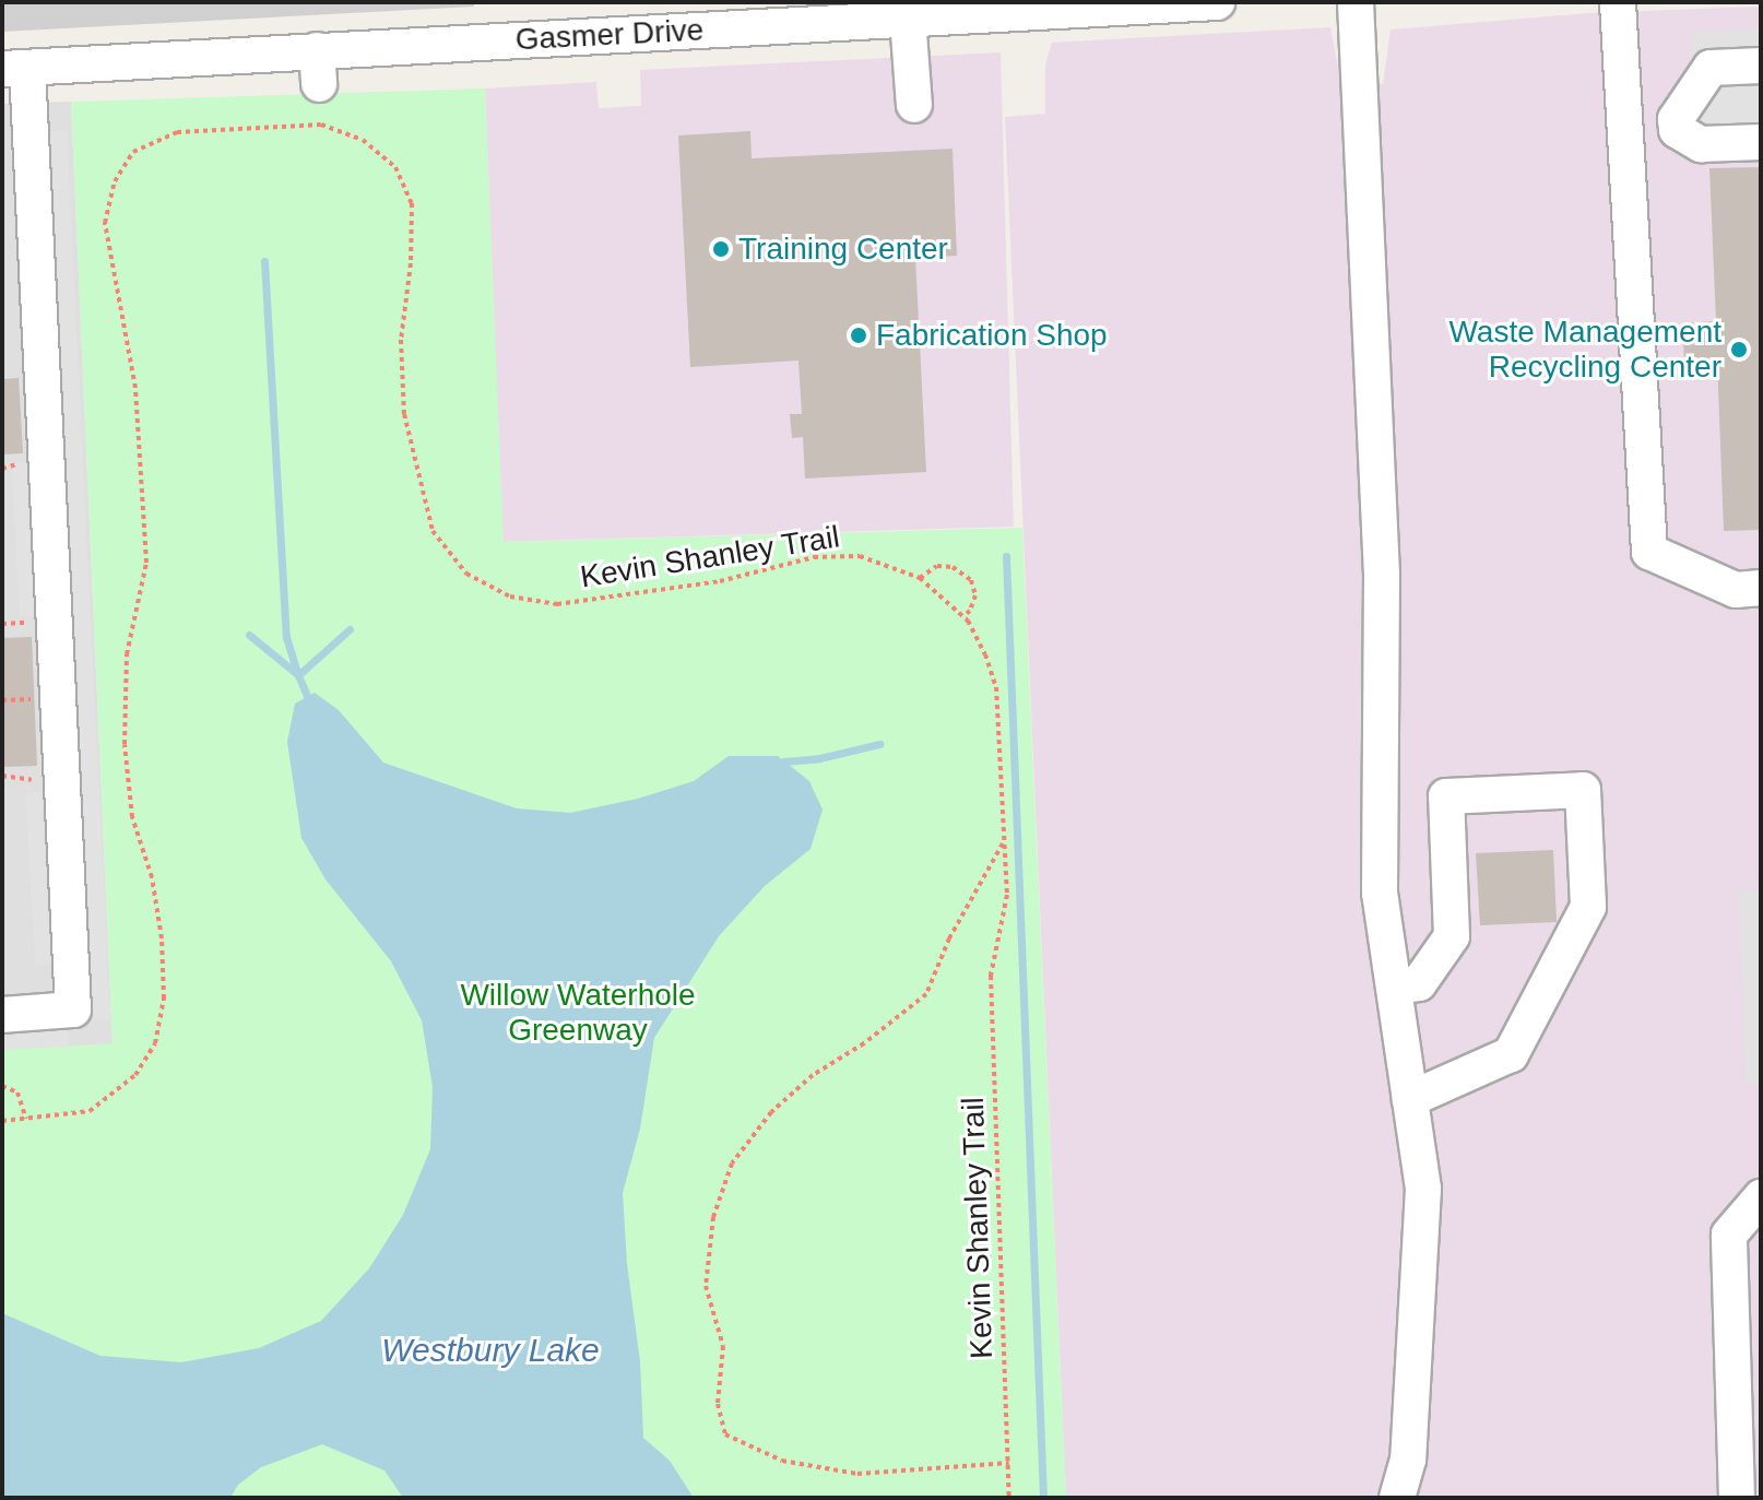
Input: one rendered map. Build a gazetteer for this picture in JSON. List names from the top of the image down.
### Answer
{
  "streets": {
    "street": ["Gasmer Drive"],
    "path": ["Kevin Shanley Trail"]
  },
  "water": ["Westbury Lake"],
  "parks": ["Willow Waterhole Greenway"],
  "places": ["Training Center", "Fabrication Shop", "Waste Management Recycling Center"]
}
